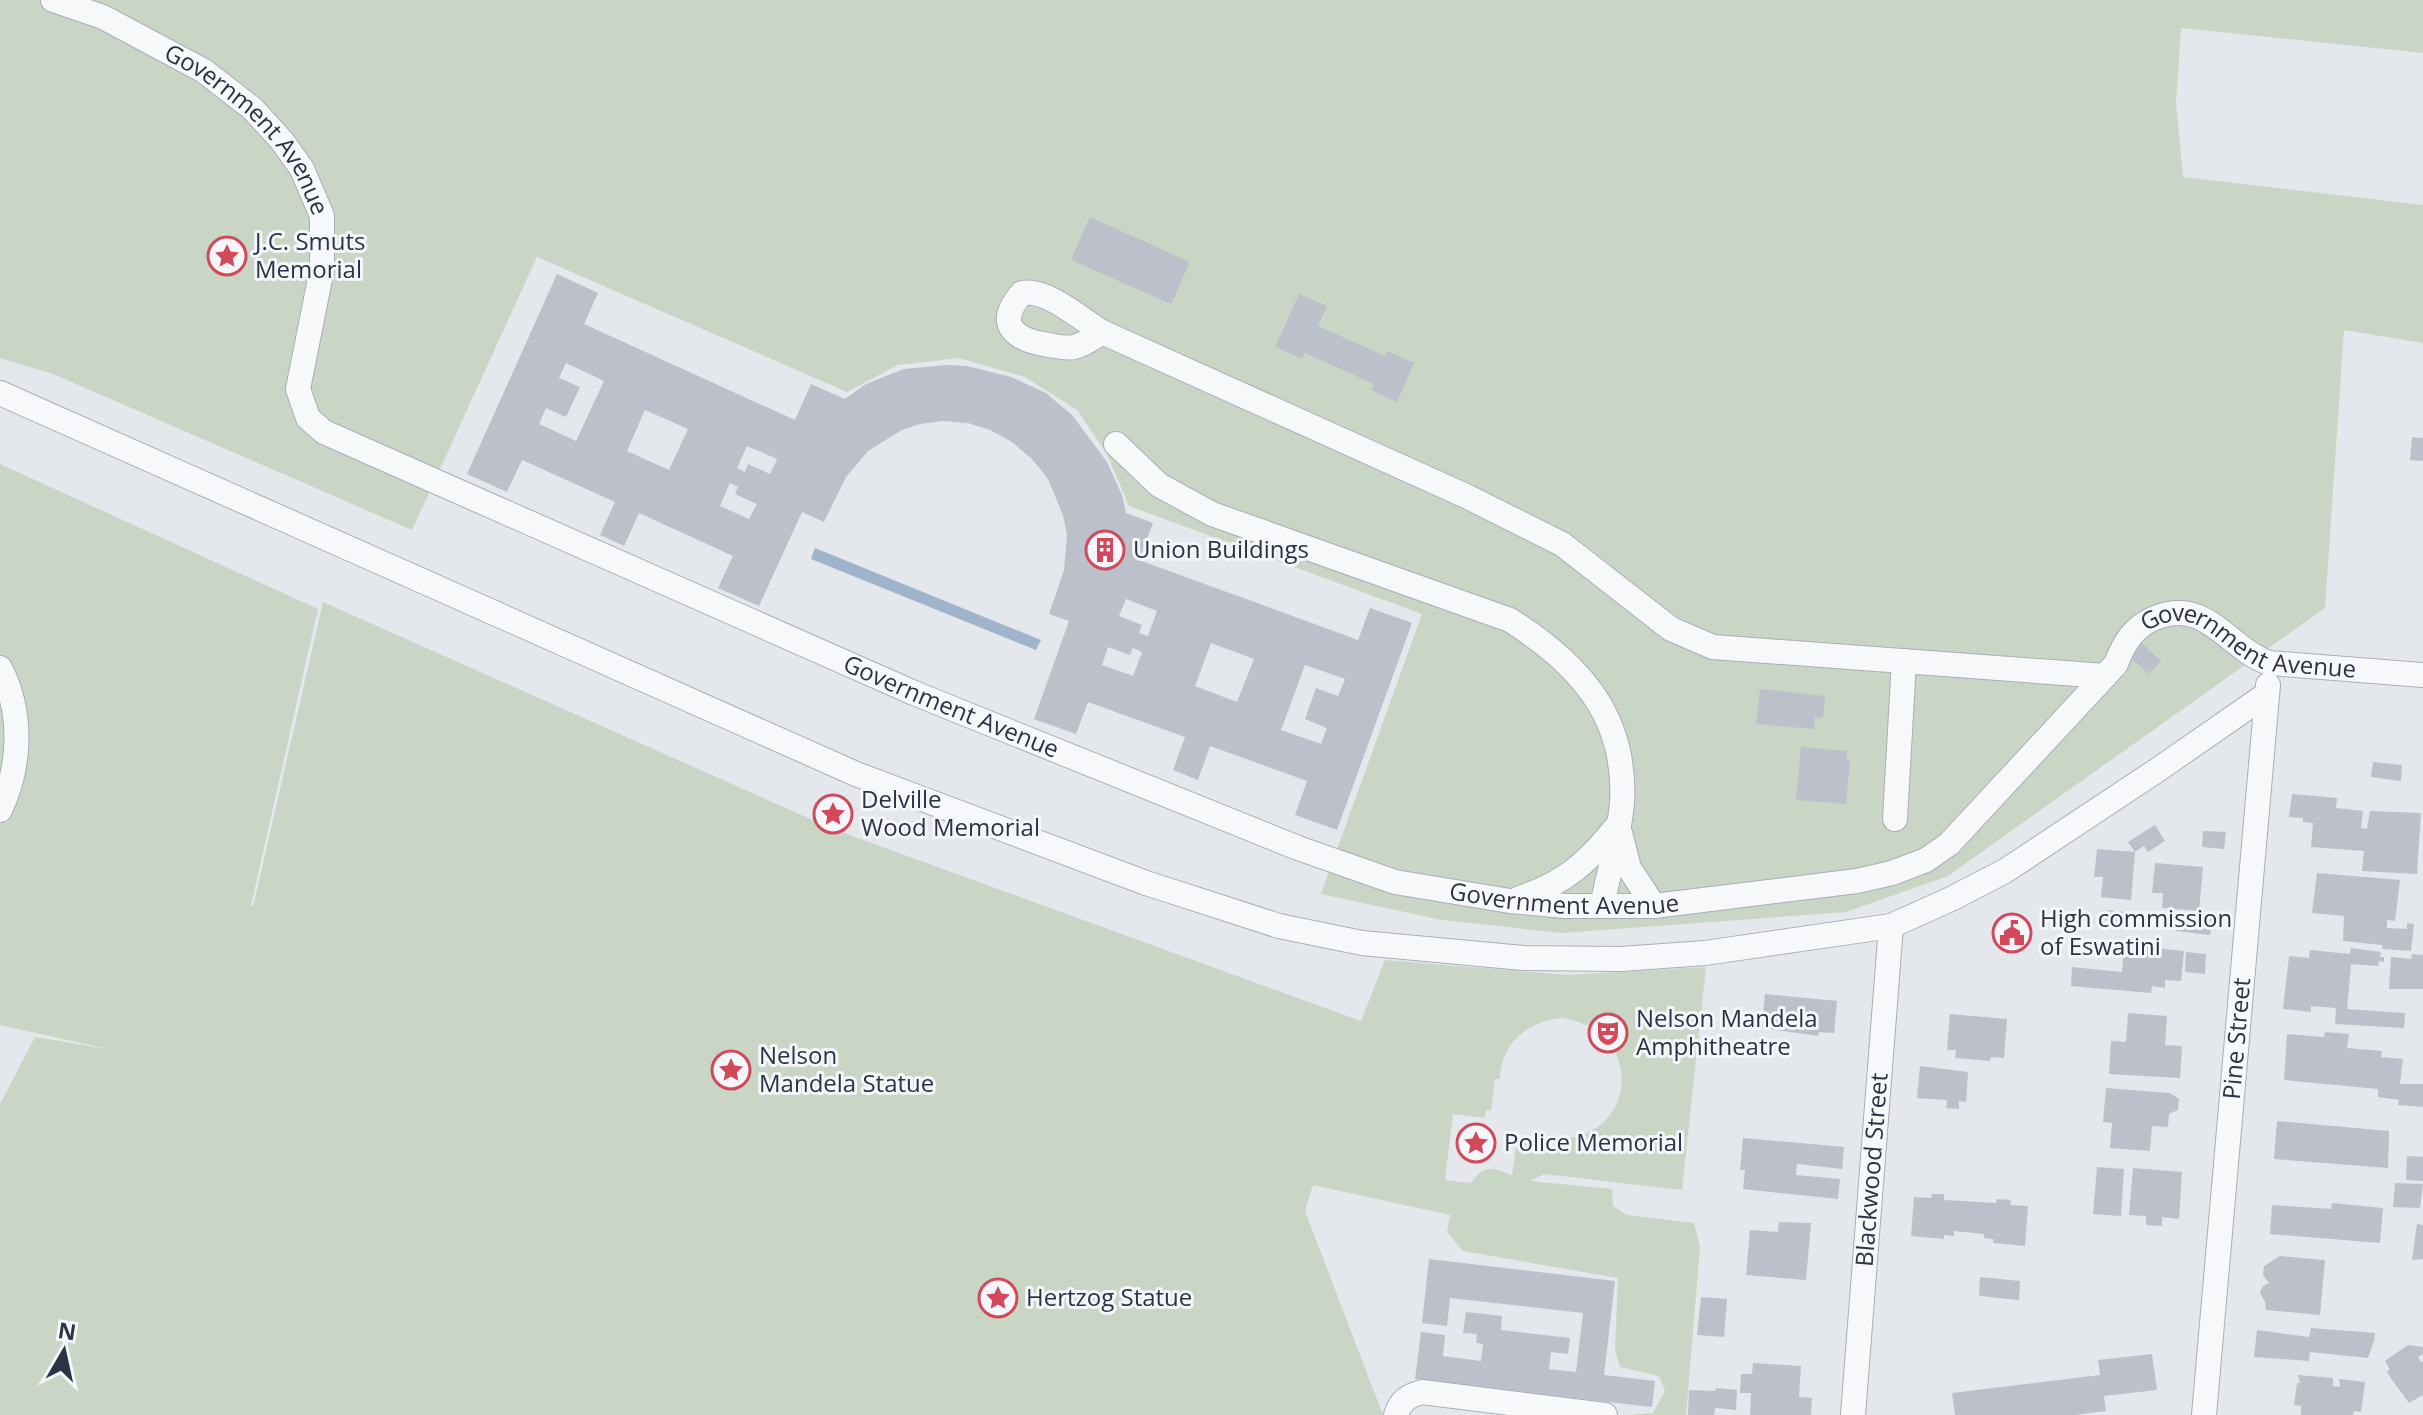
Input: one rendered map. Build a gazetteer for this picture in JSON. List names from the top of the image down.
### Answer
{
  "streets": {
    "street": ["Government Avenue", "Pine Street", "Blackwood Street"]
  },
  "crossings": [
    ["Government Avenue", "Pine Street"],
    ["Government Avenue", "Blackwood Street"]
  ],
  "places": {
    "place": [
      "J.C. Smuts Memorial",
      "Delville Wood Memorial",
      "Nelson Mandela Statue",
      "Police Memorial",
      "Hertzog Statue"
    ],
    "building": ["Union Buildings"],
    "public building": ["High commission of Eswatini"],
    "theatre": ["Nelson Mandela Amphitheatre"]
  },
  "north": "top"
}
